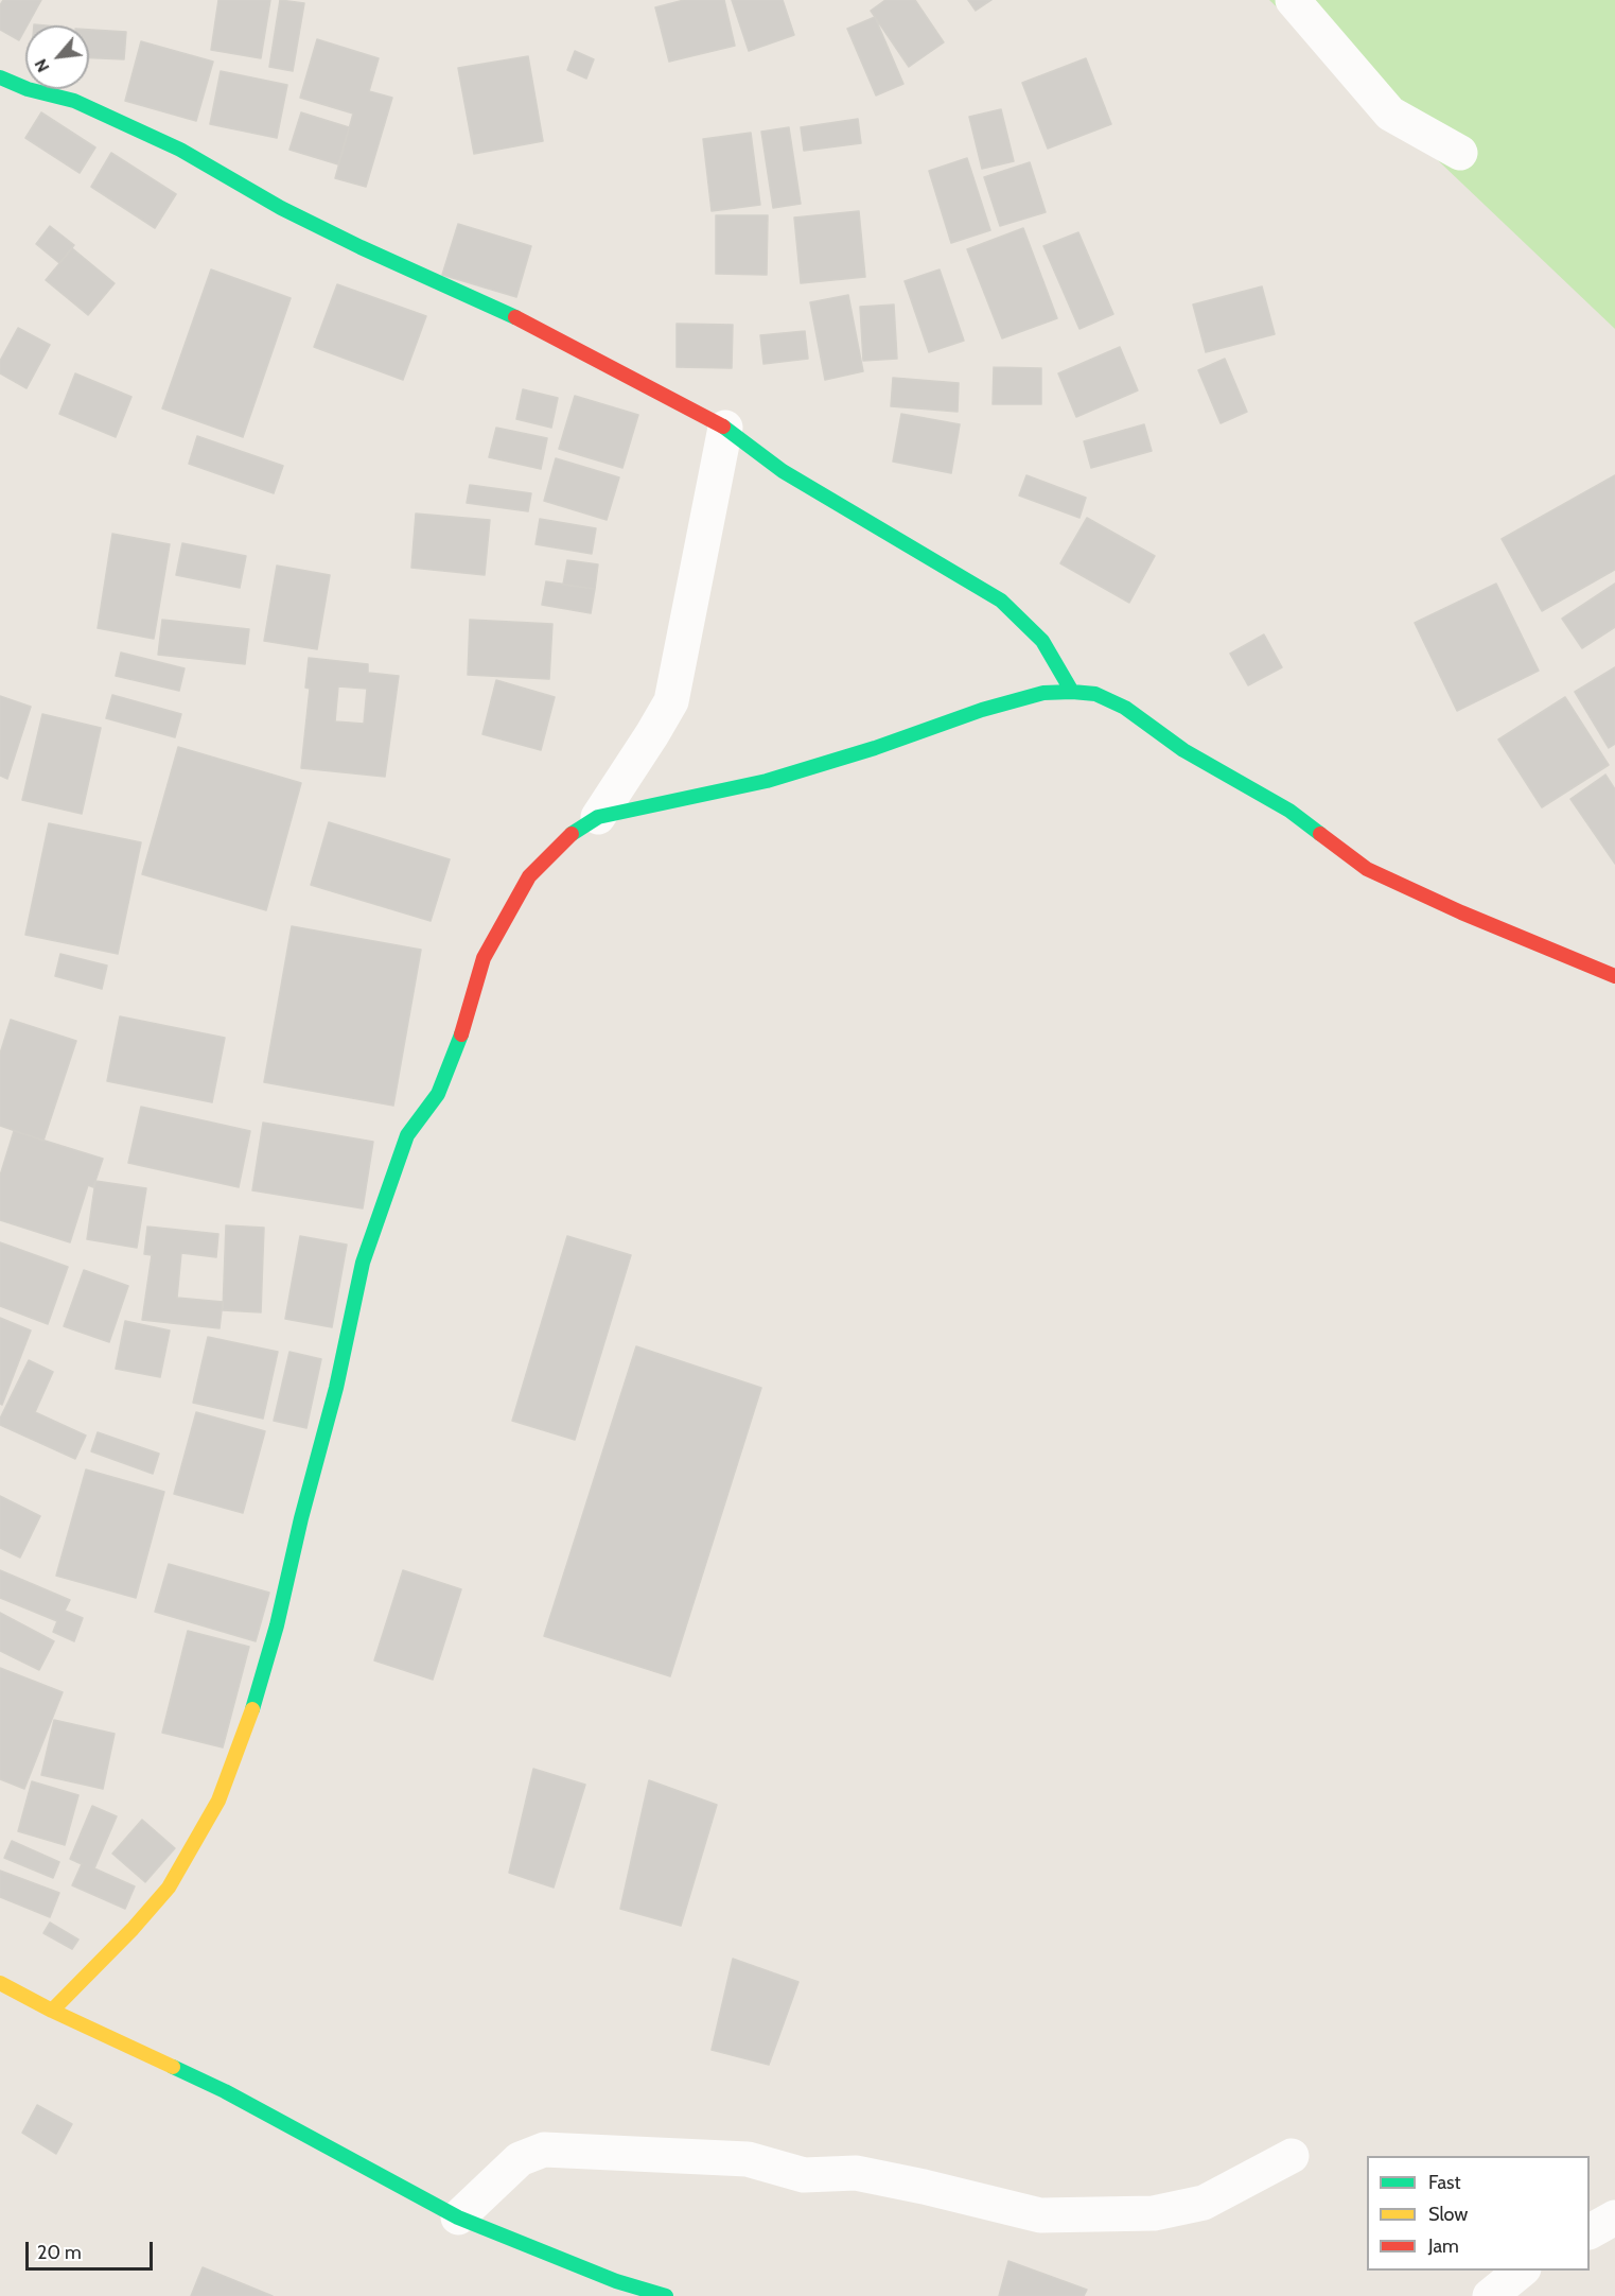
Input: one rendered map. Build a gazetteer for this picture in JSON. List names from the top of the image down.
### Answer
{
  "legend": ["Fast", "Slow", "Jam"],
  "scale_bar": "20 m",
  "north": "bottom left"
}
